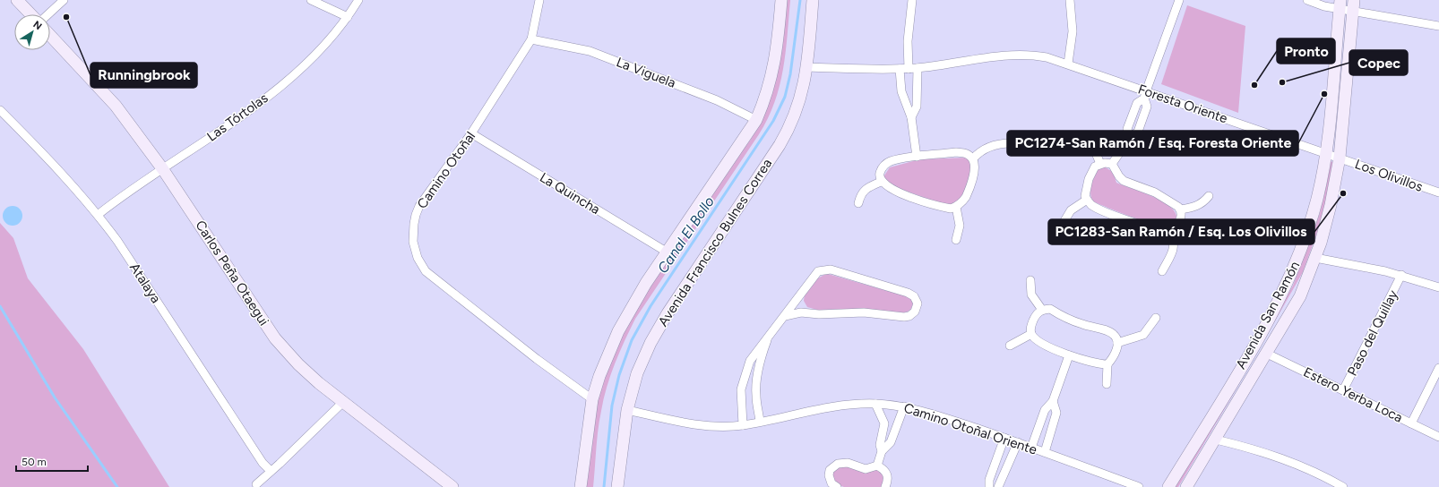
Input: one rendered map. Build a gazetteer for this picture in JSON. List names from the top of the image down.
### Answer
{
  "streets": {
    "street": [
      "La Viguela",
      "Foresta Oriente",
      "Las Tórtolas",
      "Camino Otoñal",
      "Los Olivillos",
      "La Quincha",
      "Avenida Francisco Bulnes Correa",
      "Carlos Peña Otaegui",
      "Atalaya",
      "Avenida San Ramón",
      "Paso del Quillay",
      "Estero Yerba Loca",
      "Camino Otoñal Oriente"
    ]
  },
  "crossings": [
    ["La Viguela", "Camino Otoñal"],
    ["Foresta Oriente", "Los Olivillos"],
    ["Foresta Oriente", "Avenida Francisco Bulnes Correa"],
    ["Foresta Oriente", "Avenida San Ramón"],
    ["Las Tórtolas", "Carlos Peña Otaegui"],
    ["Las Tórtolas", "Atalaya"],
    ["Camino Otoñal", "La Quincha"],
    ["Los Olivillos", "Avenida San Ramón"],
    ["Avenida Francisco Bulnes Correa", "Camino Otoñal Oriente"],
    ["Avenida San Ramón", "Estero Yerba Loca"],
    ["Paso del Quillay", "Estero Yerba Loca"]
  ],
  "water": ["Canal El Bollo"],
  "places": [
    "Runningbrook",
    "Copec",
    "Pronto",
    "PC1274-San Ramón / Esq. Foresta Oriente",
    "PC1283-San Ramón / Esq. Los Olivillos"
  ],
  "scale_bar": "50 m",
  "north": "top right"
}
